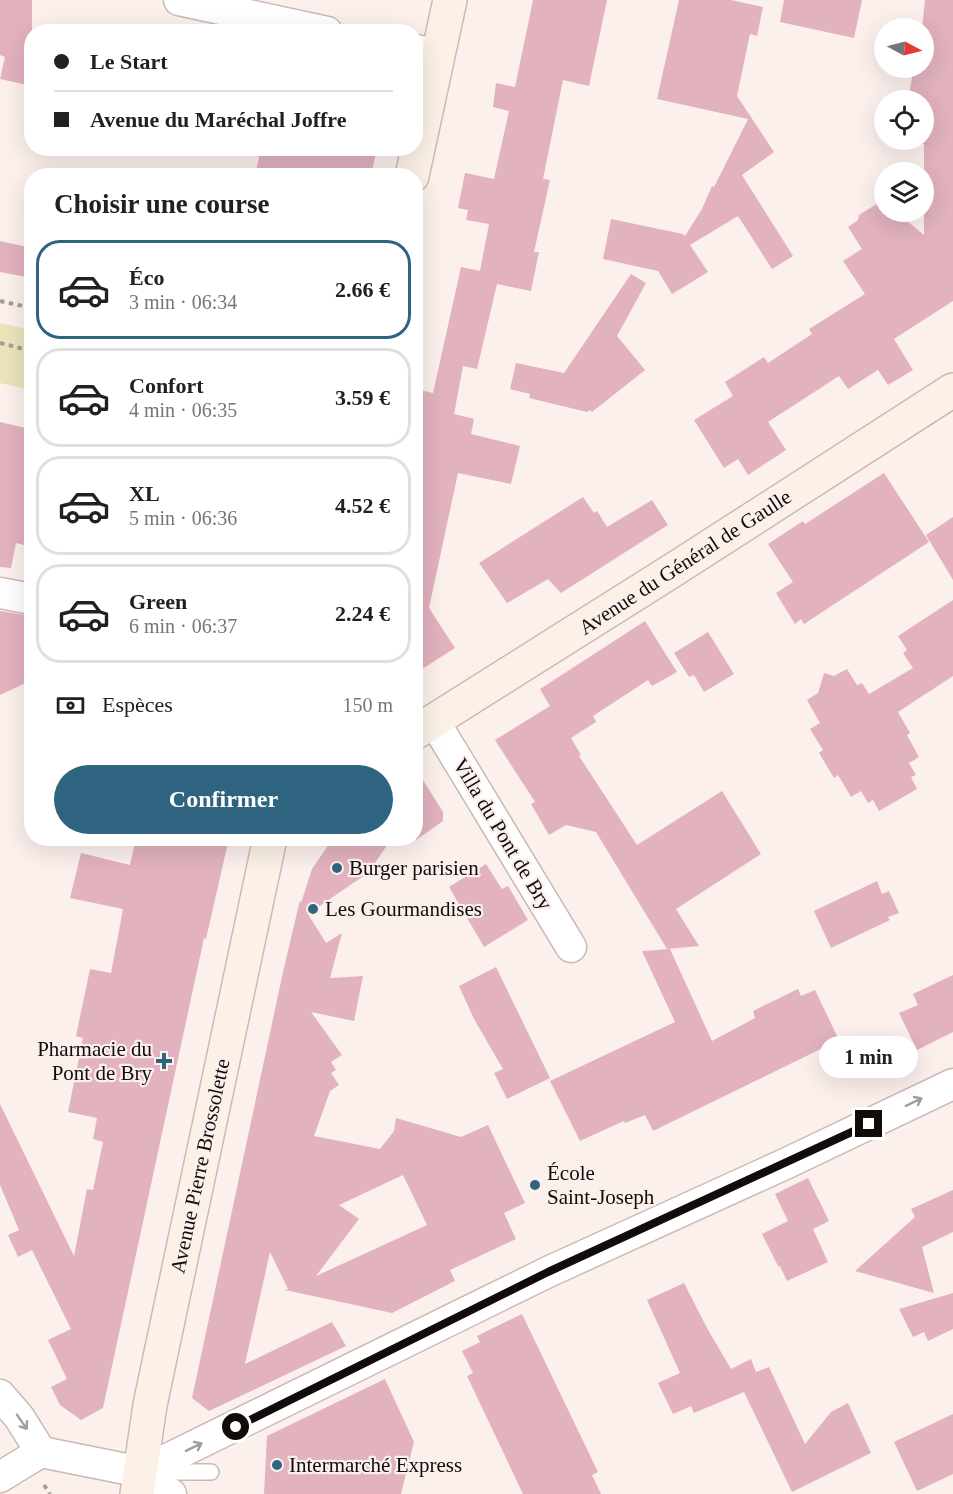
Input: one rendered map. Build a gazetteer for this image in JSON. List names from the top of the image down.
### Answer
{
  "streets": {
    "main road": ["Avenue du Général de Gaulle", "Avenue Pierre Brossolette"],
    "street": ["Villa du Pont de Bry"]
  },
  "crossings": [
    ["Avenue du Général de Gaulle", "Villa du Pont de Bry"]
  ],
  "places": {
    "other": [
      "Burger parisien",
      "Les Gourmandises",
      "École Saint-Joseph",
      "Intermarché Express"
    ],
    "health": ["Pharmacie du Pont de Bry"]
  },
  "north": "right",
  "page": {
    "banner": ["Le Start", "Avenue du Maréchal Joffre"],
    "heading": "Choisir une course",
    "list": [
      {
        "name": "Éco",
        "note": "3 min · 06:34",
        "value": "2.66 €"
      },
      {
        "name": "Confort",
        "note": "4 min · 06:35",
        "value": "3.59 €"
      },
      {
        "name": "XL",
        "note": "5 min · 06:36",
        "value": "4.52 €"
      },
      {
        "name": "Green",
        "note": "6 min · 06:37",
        "value": "2.24 €"
      }
    ],
    "pay": ["Espèces", "150 m"],
    "buttons": "Confirmer",
    "bubble": "1 min"
  }
}
